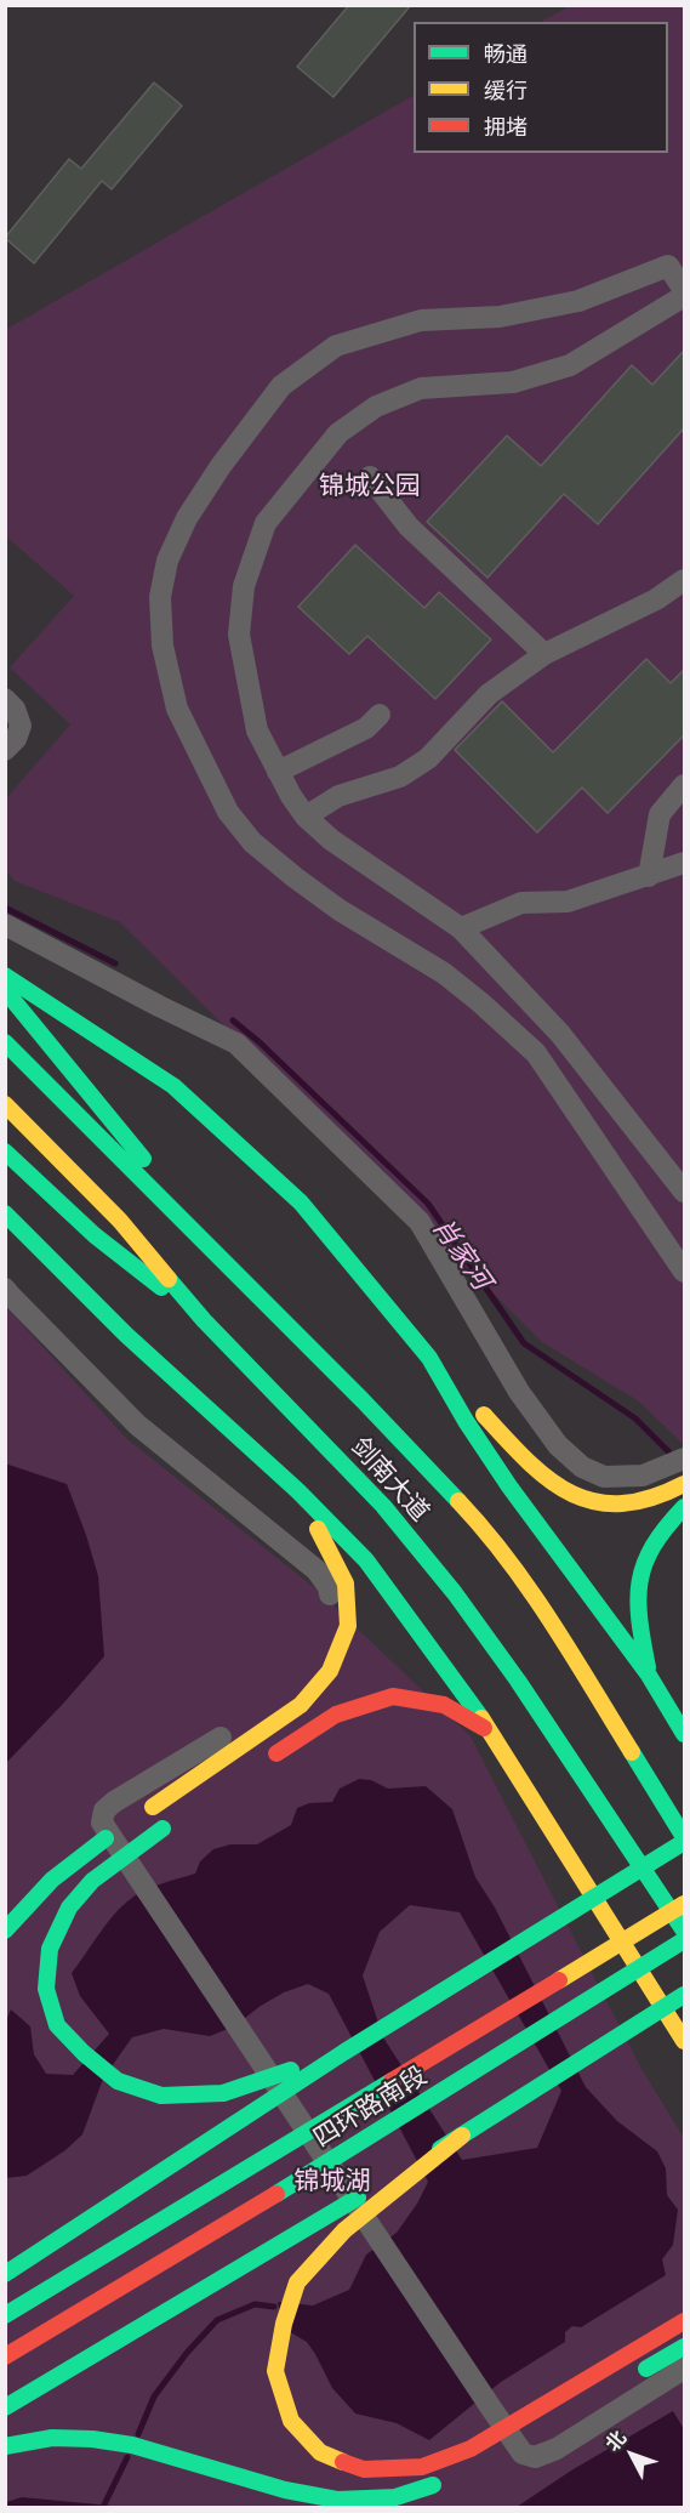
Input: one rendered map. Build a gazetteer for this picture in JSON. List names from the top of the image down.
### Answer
{
  "streets": {
    "main road": ["剑南大道", "四环路南段"]
  },
  "water": ["肖家河"],
  "parks": ["锦城公园", "锦城湖"],
  "legend": ["畅通", "缓行", "拥堵"],
  "north": "top left"
}
